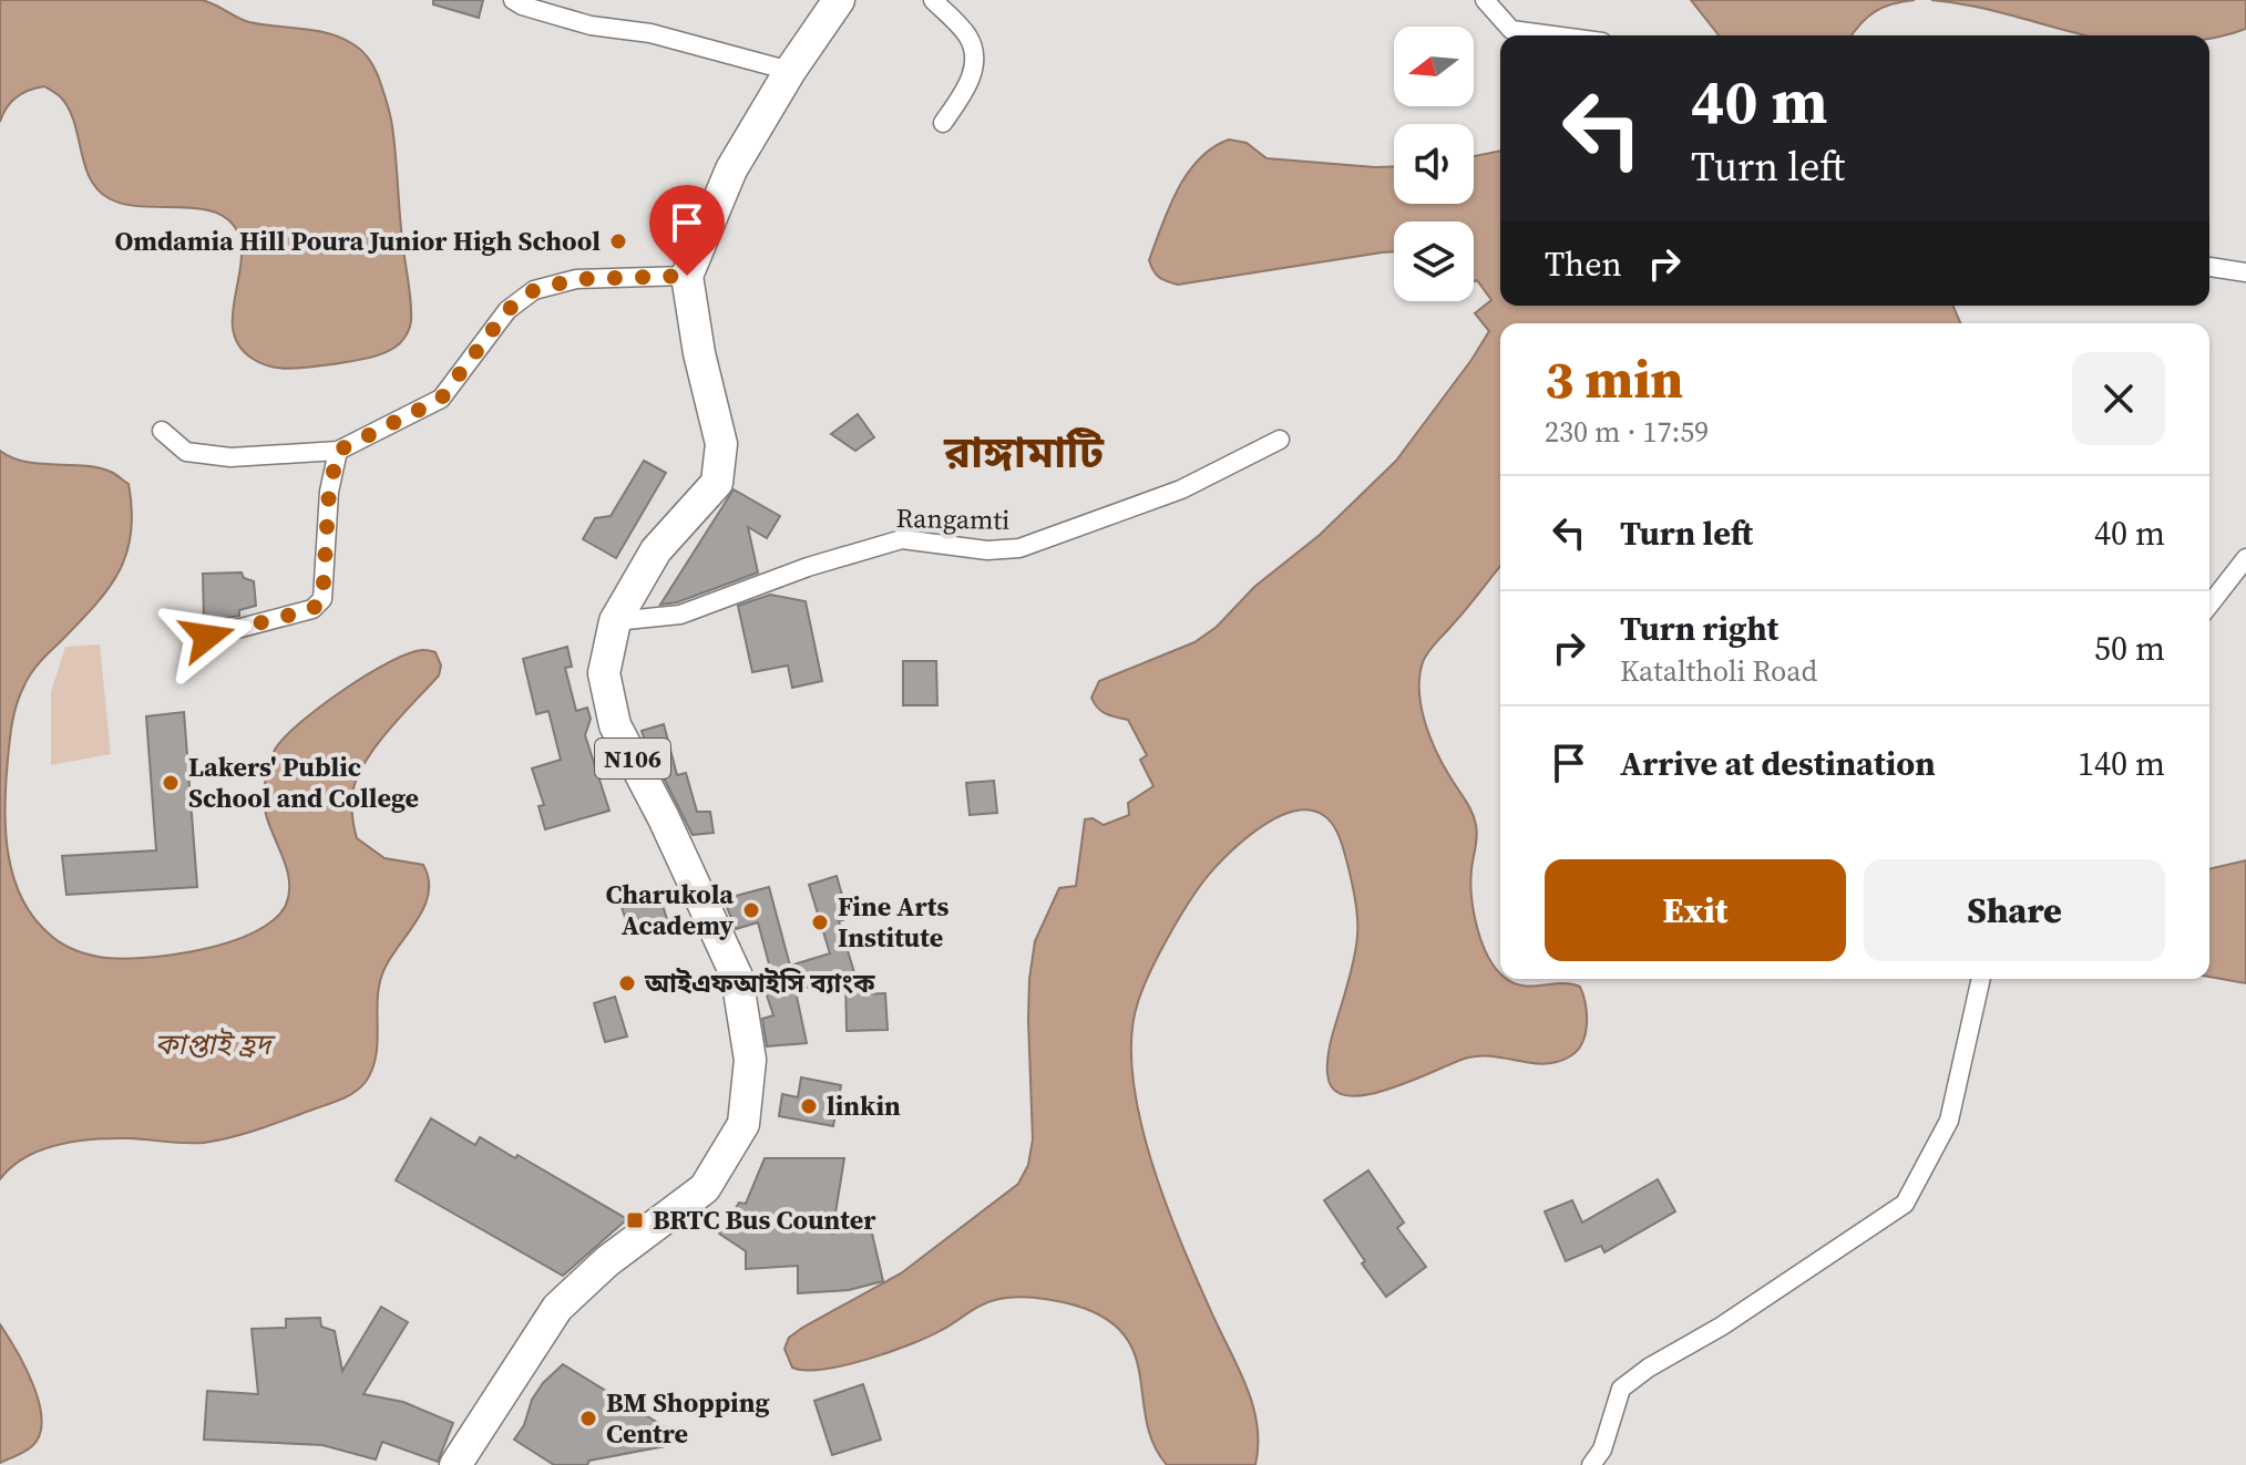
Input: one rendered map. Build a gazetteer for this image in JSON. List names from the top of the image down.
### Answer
{
  "streets": {
    "highway": ["N106"],
    "street": ["Rangamti"]
  },
  "crossings": [
    ["Rangamti", "N106"]
  ],
  "districts": ["রাঙ্গামাটি"],
  "water": ["কাপ্তাই হ্রদ"],
  "places": {
    "other": [
      "Omdamia Hill Poura Junior High School",
      "Lakers' Public School and College",
      "Charukola Academy",
      "Fine Arts Institute",
      "আইএফআইসি ব্যাংক",
      "linkin",
      "BM Shopping Centre"
    ],
    "transit": ["BRTC Bus Counter"]
  },
  "north": "left",
  "page": {
    "turn": ["40 m", "Turn left"],
    "then": "Then",
    "heading": ["3 min", "230 m · 17:59"],
    "list": [
      {
        "name": "Turn left",
        "value": "40 m"
      },
      {
        "name": "Turn right",
        "note": "Kataltholi Road",
        "value": "50 m"
      },
      {
        "name": "Arrive at destination",
        "value": "140 m"
      }
    ],
    "buttons": ["Exit", "Share"]
  }
}
